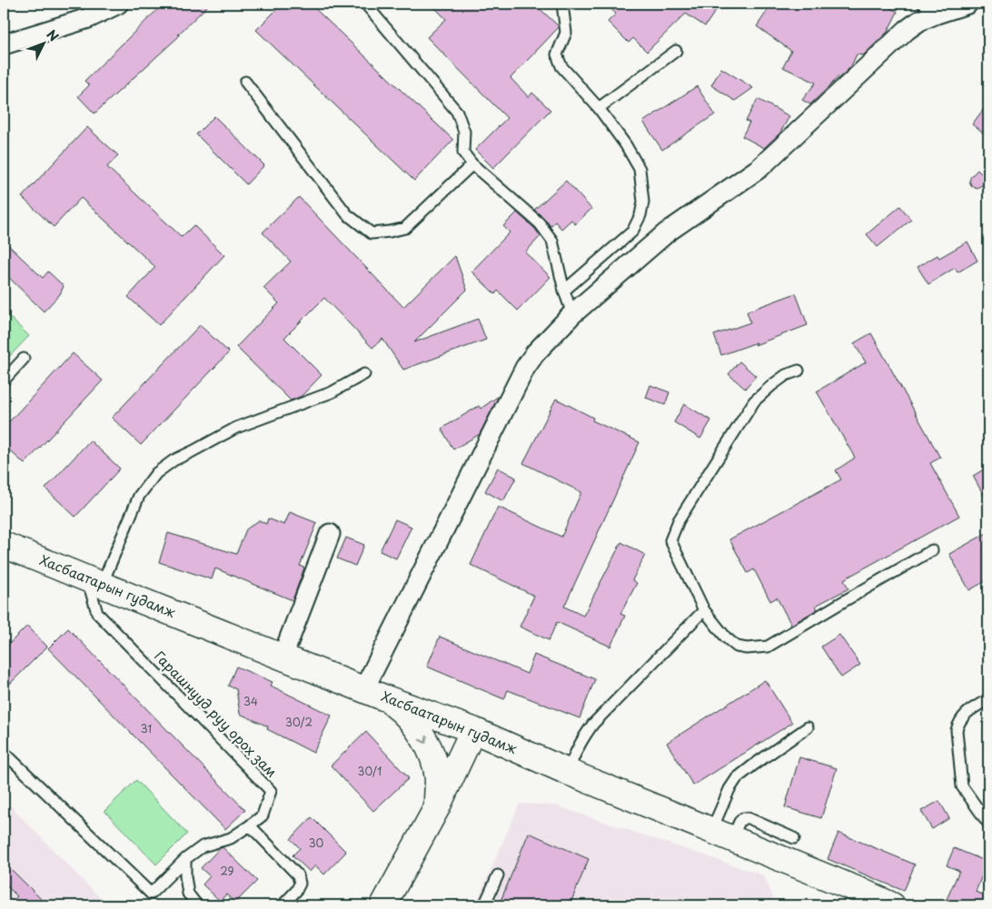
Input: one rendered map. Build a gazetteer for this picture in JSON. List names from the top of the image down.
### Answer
{
  "streets": {
    "street": ["Хасбаатарын гудамж"],
    "lane": ["Гарашнууд руу орох зам"]
  },
  "crossings": [
    ["Хасбаатарын гудамж", "Гарашнууд руу орох зам"]
  ],
  "house_numbers": [
    "34",
    "30/2",
    "31",
    "30/1",
    "30",
    "29"
  ],
  "north": "top right"
}
